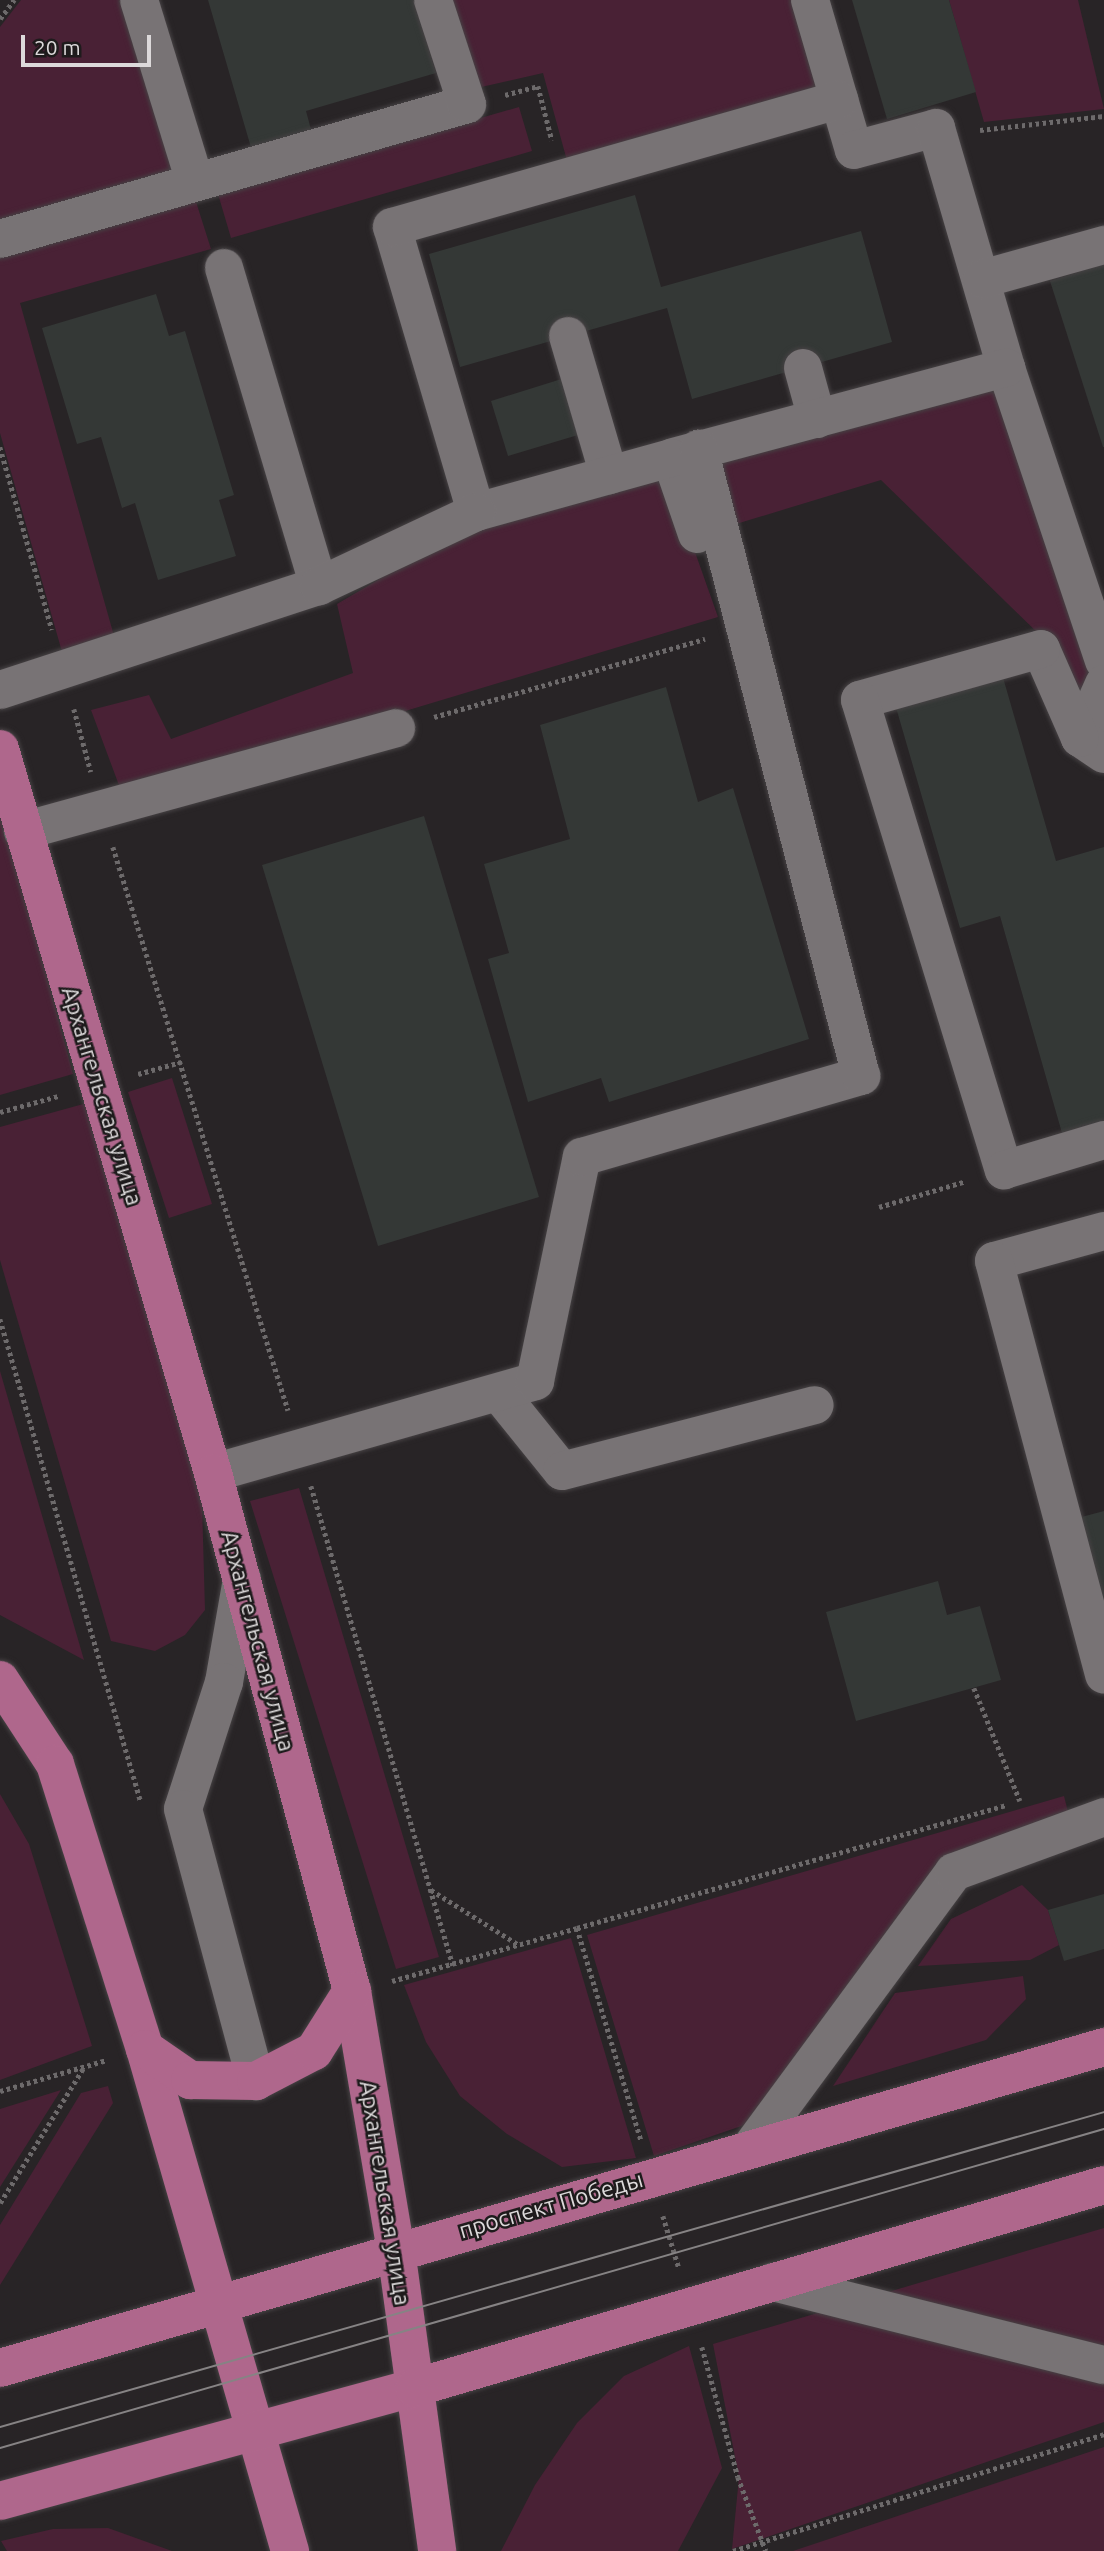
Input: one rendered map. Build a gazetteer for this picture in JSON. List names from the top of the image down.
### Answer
{
  "streets": {
    "main road": ["Архангельская улица", "проспект Победы"]
  },
  "crossings": [
    ["Архангельская улица", "проспект Победы"]
  ],
  "scale_bar": "20 m"
}
